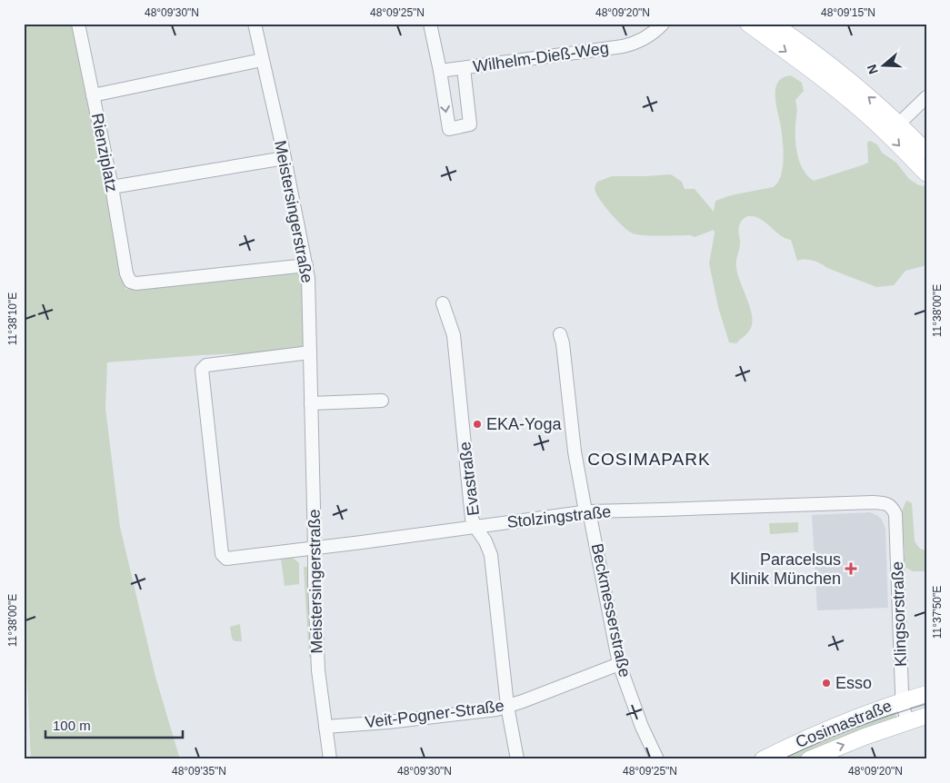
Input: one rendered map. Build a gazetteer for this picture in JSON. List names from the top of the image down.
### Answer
{
  "streets": {
    "main road": ["Cosimastraße"],
    "street": [
      "Wilhelm-Dieß-Weg",
      "Rienziplatz",
      "Meistersingerstraße",
      "Evastraße",
      "Stolzingstraße",
      "Beckmesserstraße",
      "Klingsorstraße",
      "Veit-Pogner-Straße"
    ]
  },
  "crossings": [
    ["Rienziplatz", "Meistersingerstraße"],
    ["Meistersingerstraße", "Stolzingstraße"],
    ["Meistersingerstraße", "Veit-Pogner-Straße"],
    ["Evastraße", "Stolzingstraße"],
    ["Evastraße", "Veit-Pogner-Straße"],
    ["Stolzingstraße", "Beckmesserstraße"],
    ["Stolzingstraße", "Klingsorstraße"],
    ["Beckmesserstraße", "Veit-Pogner-Straße"],
    ["Klingsorstraße", "Cosimastraße"]
  ],
  "districts": ["COSIMAPARK"],
  "places": {
    "other": ["EKA-Yoga", "Esso"],
    "health": ["Paracelsus Klinik München"]
  },
  "scale_bar": "100 m",
  "north": "left",
  "coordinates": [
    "48°09'30\"N",
    "48°09'25\"N",
    "48°09'20\"N",
    "48°09'15\"N",
    "11°38'00\"E",
    "11°38'10\"E",
    "11°37'50\"E",
    "48°09'35\"N"
  ]
}
